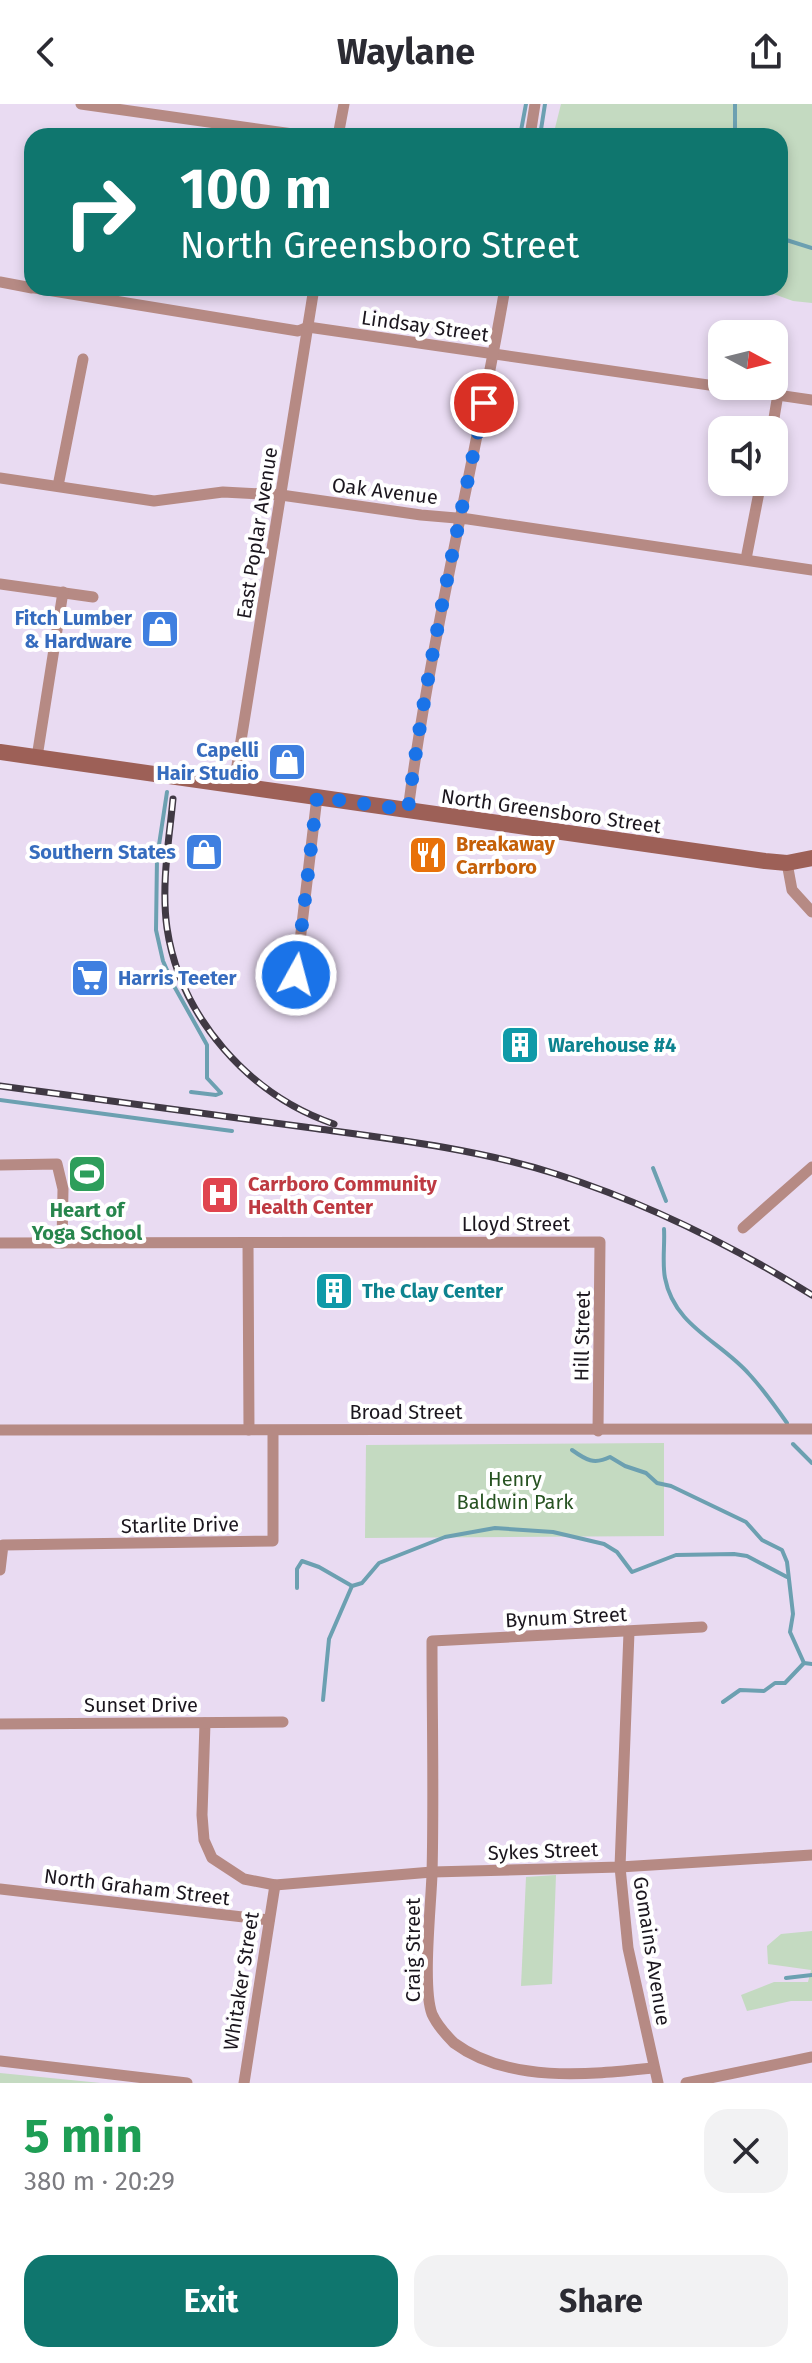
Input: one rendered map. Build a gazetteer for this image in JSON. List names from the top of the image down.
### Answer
{
  "streets": {
    "main road": ["North Greensboro Street"],
    "street": [
      "Lindsay Street",
      "Oak Avenue",
      "East Poplar Avenue",
      "Lloyd Street",
      "Hill Street",
      "Broad Street",
      "Starlite Drive",
      "Bynum Street",
      "Sunset Drive",
      "Sykes Street",
      "North Graham Street",
      "Craig Street",
      "Gomains Avenue",
      "Whitaker Street"
    ]
  },
  "crossings": [
    ["Lindsay Street", "East Poplar Avenue"],
    ["Oak Avenue", "East Poplar Avenue"],
    ["East Poplar Avenue", "North Greensboro Street"],
    ["Lloyd Street", "Hill Street"],
    ["Hill Street", "Broad Street"],
    ["Broad Street", "Starlite Drive"],
    ["Bynum Street", "Craig Street"],
    ["Bynum Street", "Gomains Avenue"],
    ["Sunset Drive", "Sykes Street"],
    ["Sykes Street", "Craig Street"],
    ["Sykes Street", "Gomains Avenue"],
    ["Sykes Street", "Whitaker Street"],
    ["North Graham Street", "Whitaker Street"],
    ["Craig Street", "Gomains Avenue"]
  ],
  "parks": ["Henry Baldwin Park"],
  "places": {
    "shop": ["Fitch Lumber & Hardware", "Capelli Hair Studio", "Southern States"],
    "restaurant": ["Breakaway Carrboro"],
    "supermarket": ["Harris Teeter"],
    "building": ["Warehouse #4", "The Clay Center"],
    "sports": ["Heart of Yoga School"],
    "hospital": ["Carrboro Community Health Center"]
  },
  "north": "right",
  "page": {
    "header": "Waylane",
    "turn": ["100 m", "North Greensboro Street"],
    "heading": ["5 min", "380 m · 20:29"],
    "buttons": ["Exit", "Share"]
  }
}
